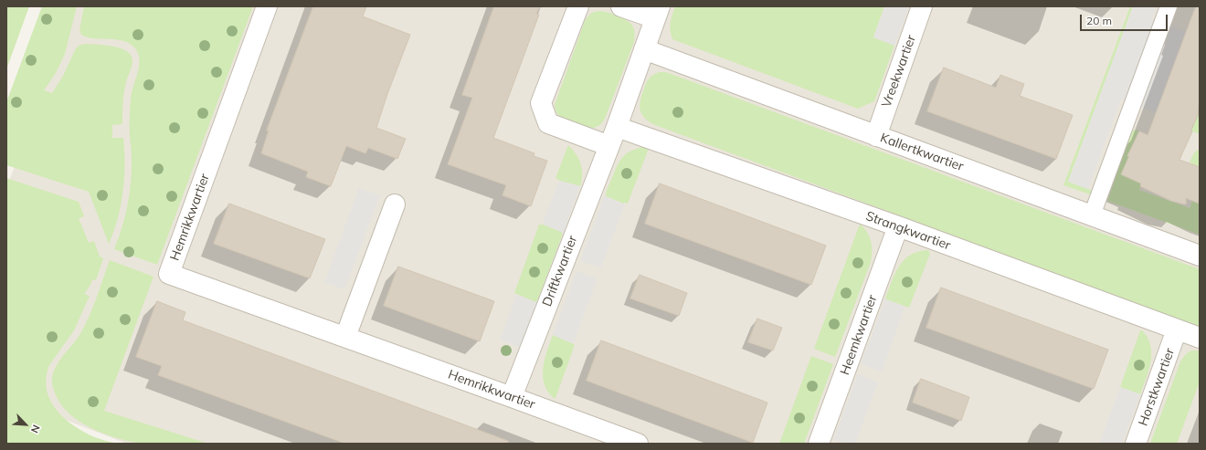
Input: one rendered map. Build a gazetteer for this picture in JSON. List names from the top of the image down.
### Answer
{
  "streets": {
    "street": [
      "Vreekwartier",
      "Kallertkwartier",
      "Hemrikkwartier",
      "Strangkwartier",
      "Driftkwartier",
      "Heemkwartier",
      "Horstkwartier"
    ]
  },
  "crossings": [
    ["Vreekwartier", "Kallertkwartier"],
    ["Kallertkwartier", "Driftkwartier"],
    ["Hemrikkwartier", "Driftkwartier"],
    ["Strangkwartier", "Driftkwartier"],
    ["Strangkwartier", "Heemkwartier"],
    ["Strangkwartier", "Horstkwartier"]
  ],
  "scale_bar": "20 m",
  "north": "bottom right"
}
